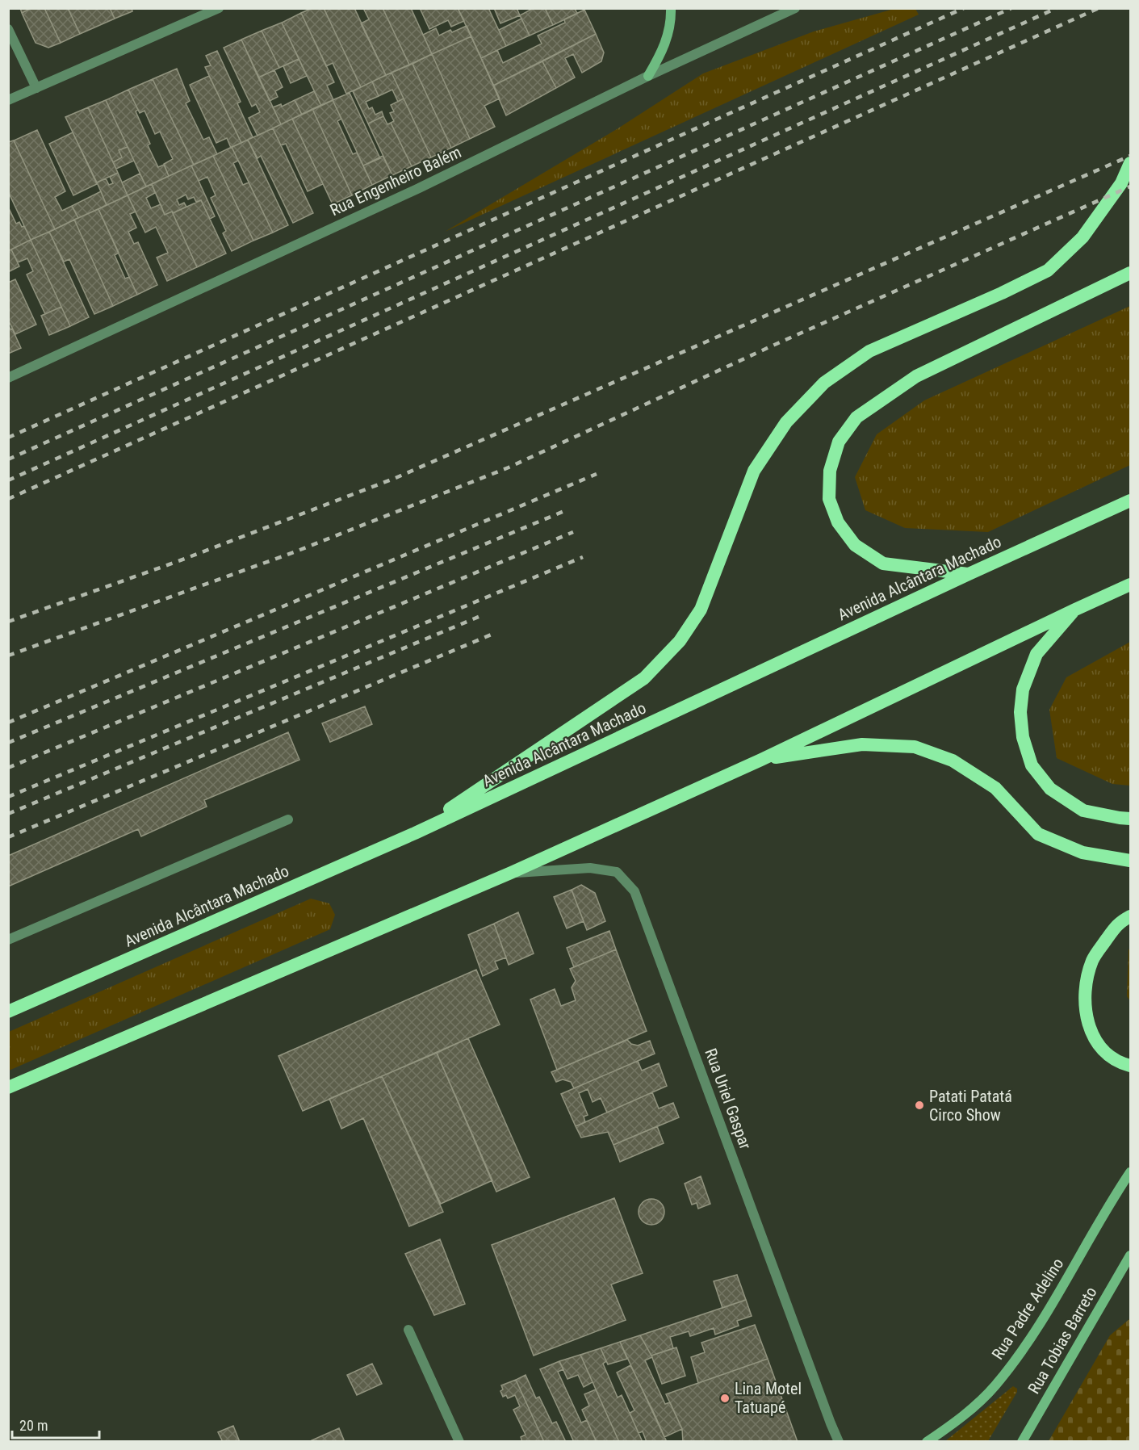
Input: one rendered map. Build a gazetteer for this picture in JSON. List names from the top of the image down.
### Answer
{
  "streets": {
    "highway": ["Avenida Alcântara Machado"],
    "main road": ["Rua Padre Adelino", "Rua Tobias Barreto"],
    "street": ["Rua Engenheiro Balém", "Rua Uriel Gaspar"]
  },
  "places": ["Patati Patatá Circo Show", "Lina Motel Tatuapé"],
  "scale_bar": "20 m"
}
